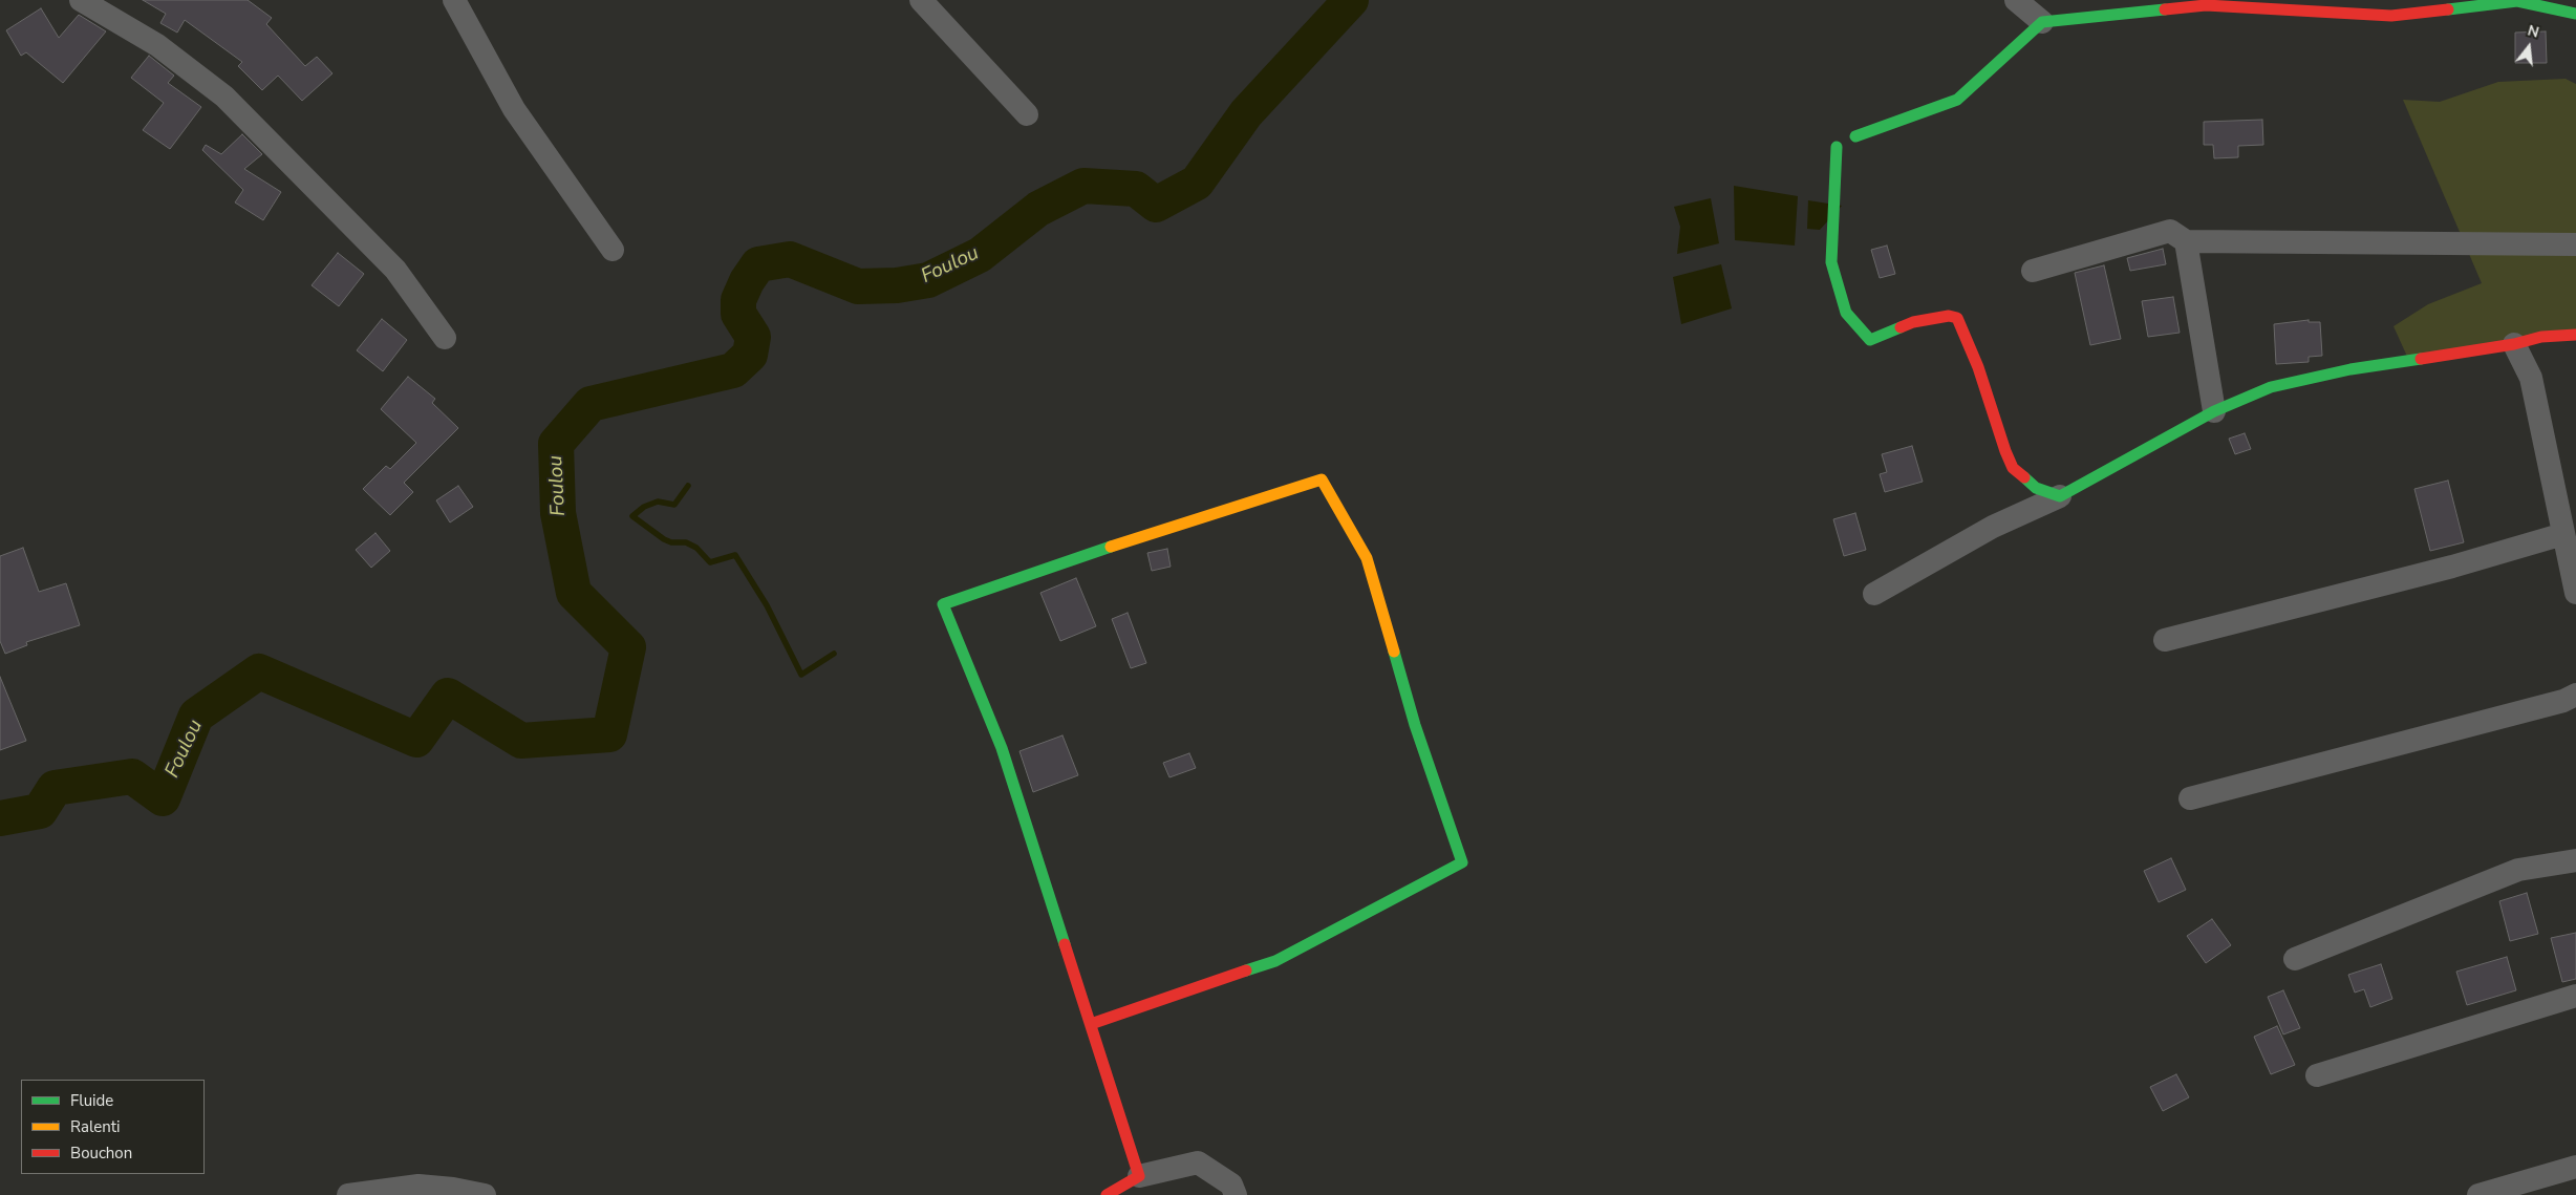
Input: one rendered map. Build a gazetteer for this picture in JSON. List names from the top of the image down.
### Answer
{
  "water": ["Foulou"],
  "legend": ["Fluide", "Ralenti", "Bouchon"],
  "north": "top"
}
